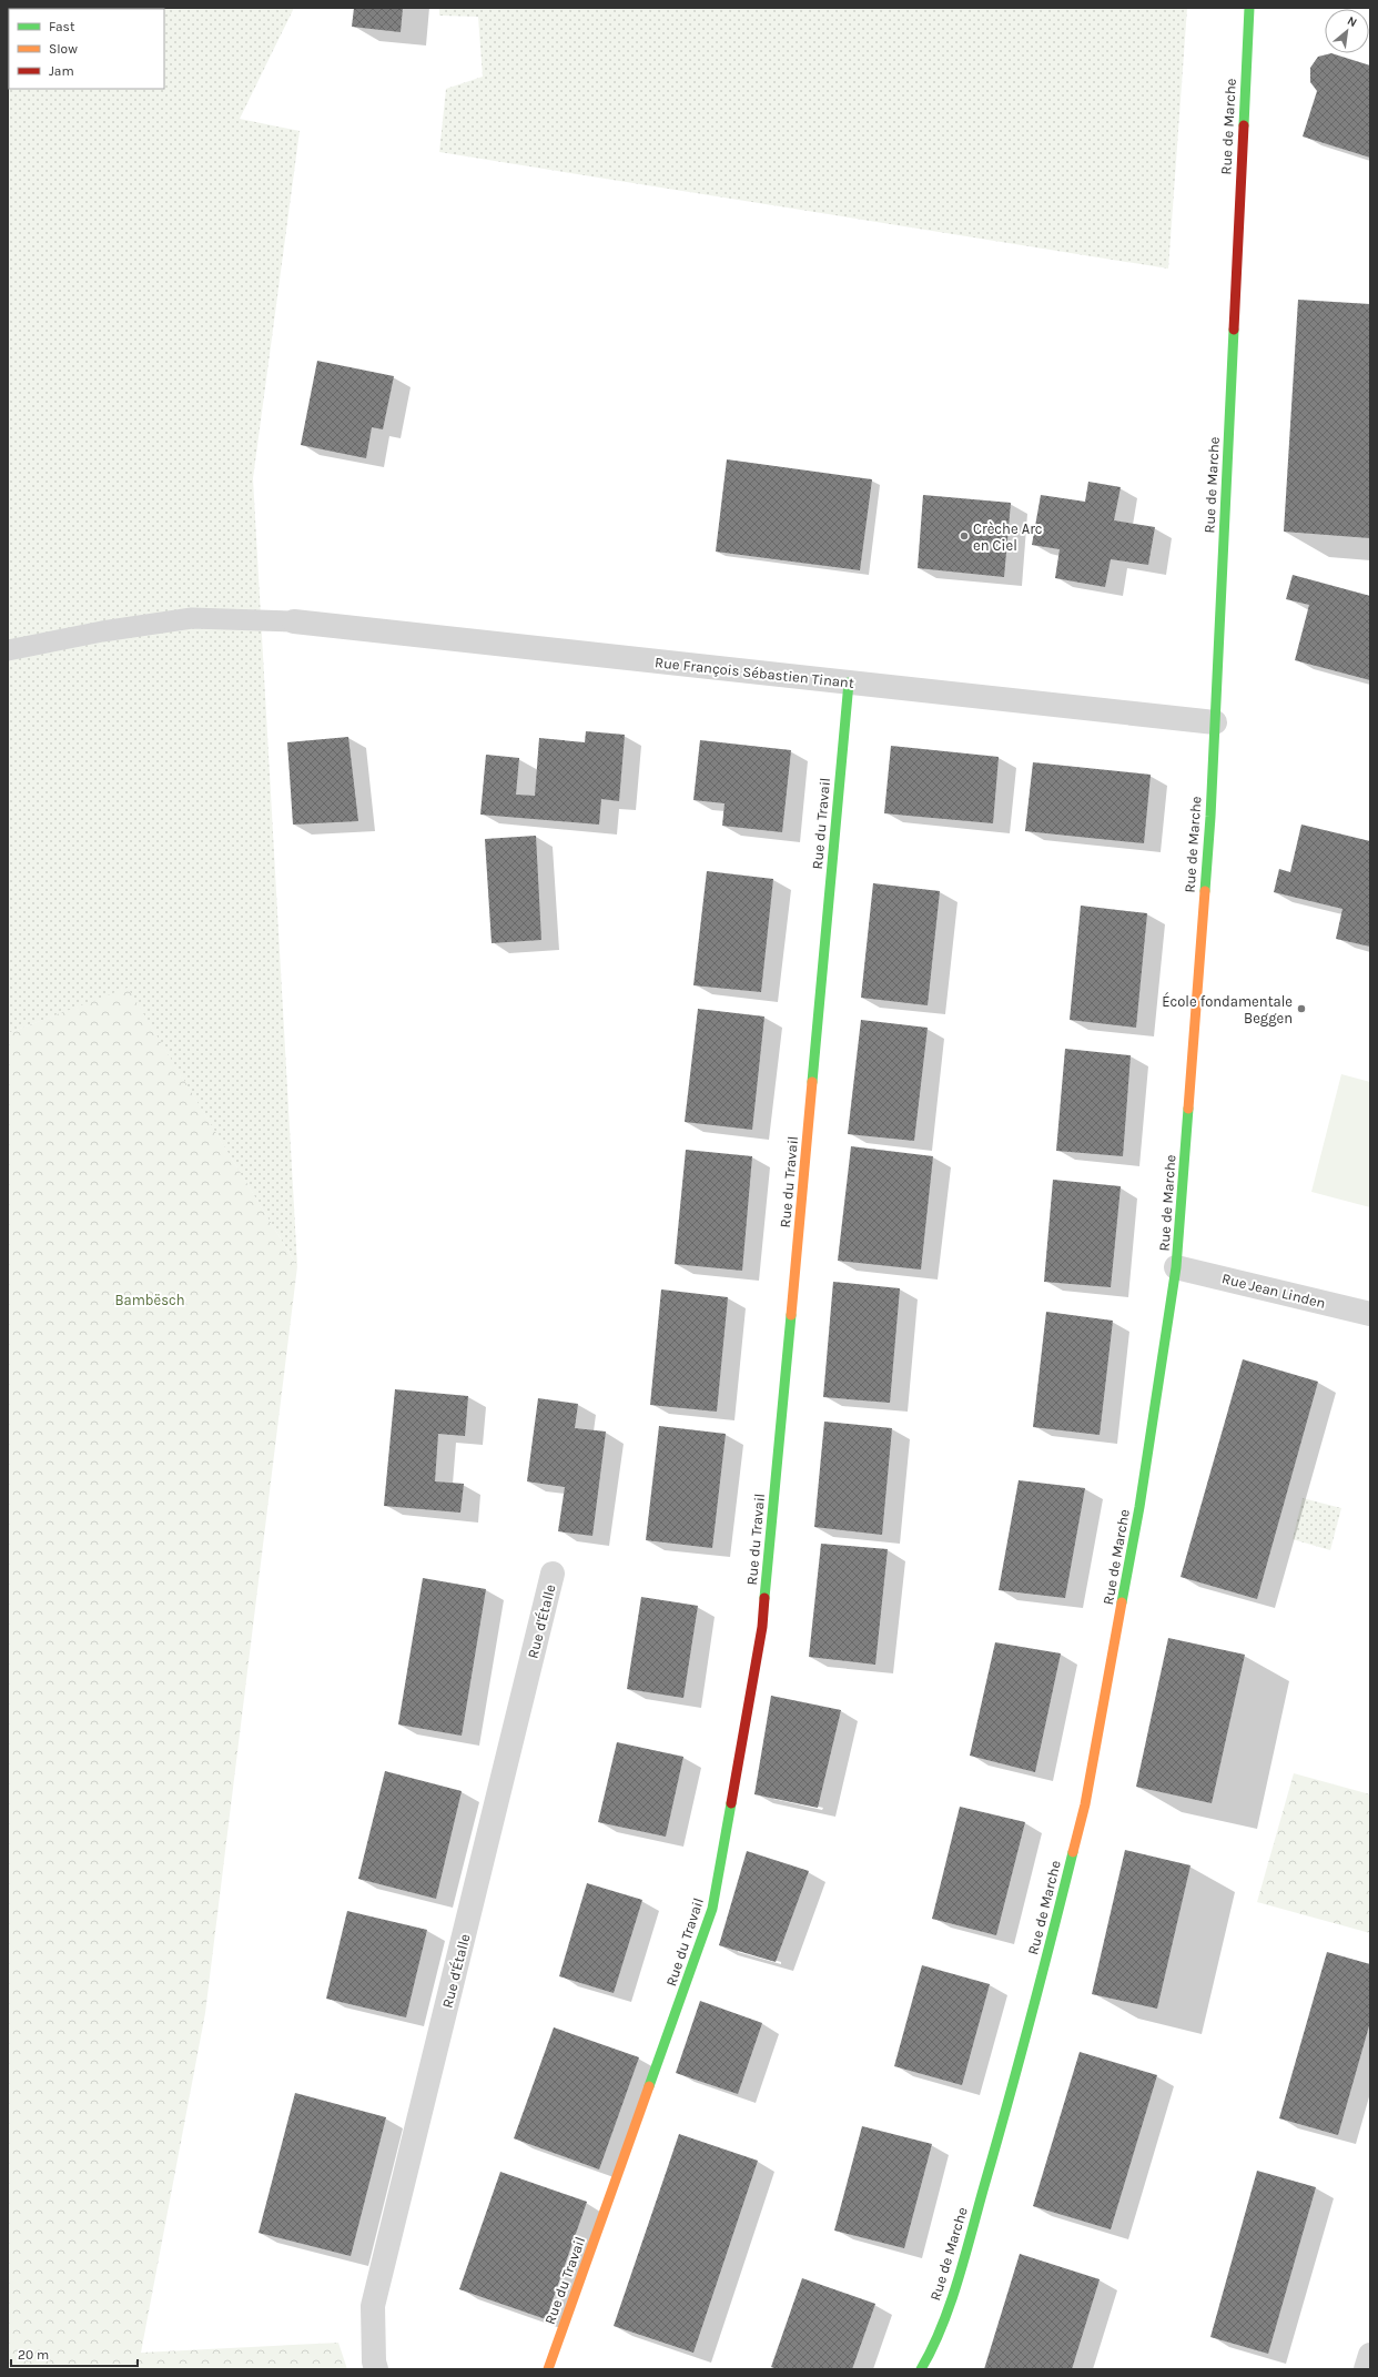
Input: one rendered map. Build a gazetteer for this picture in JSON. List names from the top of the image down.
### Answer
{
  "streets": {
    "street": [
      "Rue de Marche",
      "Rue François Sébastien Tinant",
      "Rue du Travail",
      "Rue Jean Linden",
      "Rue d'Étalle"
    ]
  },
  "crossings": [
    ["Rue de Marche", "Rue François Sébastien Tinant"],
    ["Rue de Marche", "Rue Jean Linden"],
    ["Rue François Sébastien Tinant", "Rue du Travail"]
  ],
  "parks": ["Bambësch"],
  "places": ["Crèche Arc en Ciel", "École fondamentale Beggen"],
  "legend": ["Fast", "Slow", "Jam"],
  "scale_bar": "20 m",
  "north": "top right"
}
